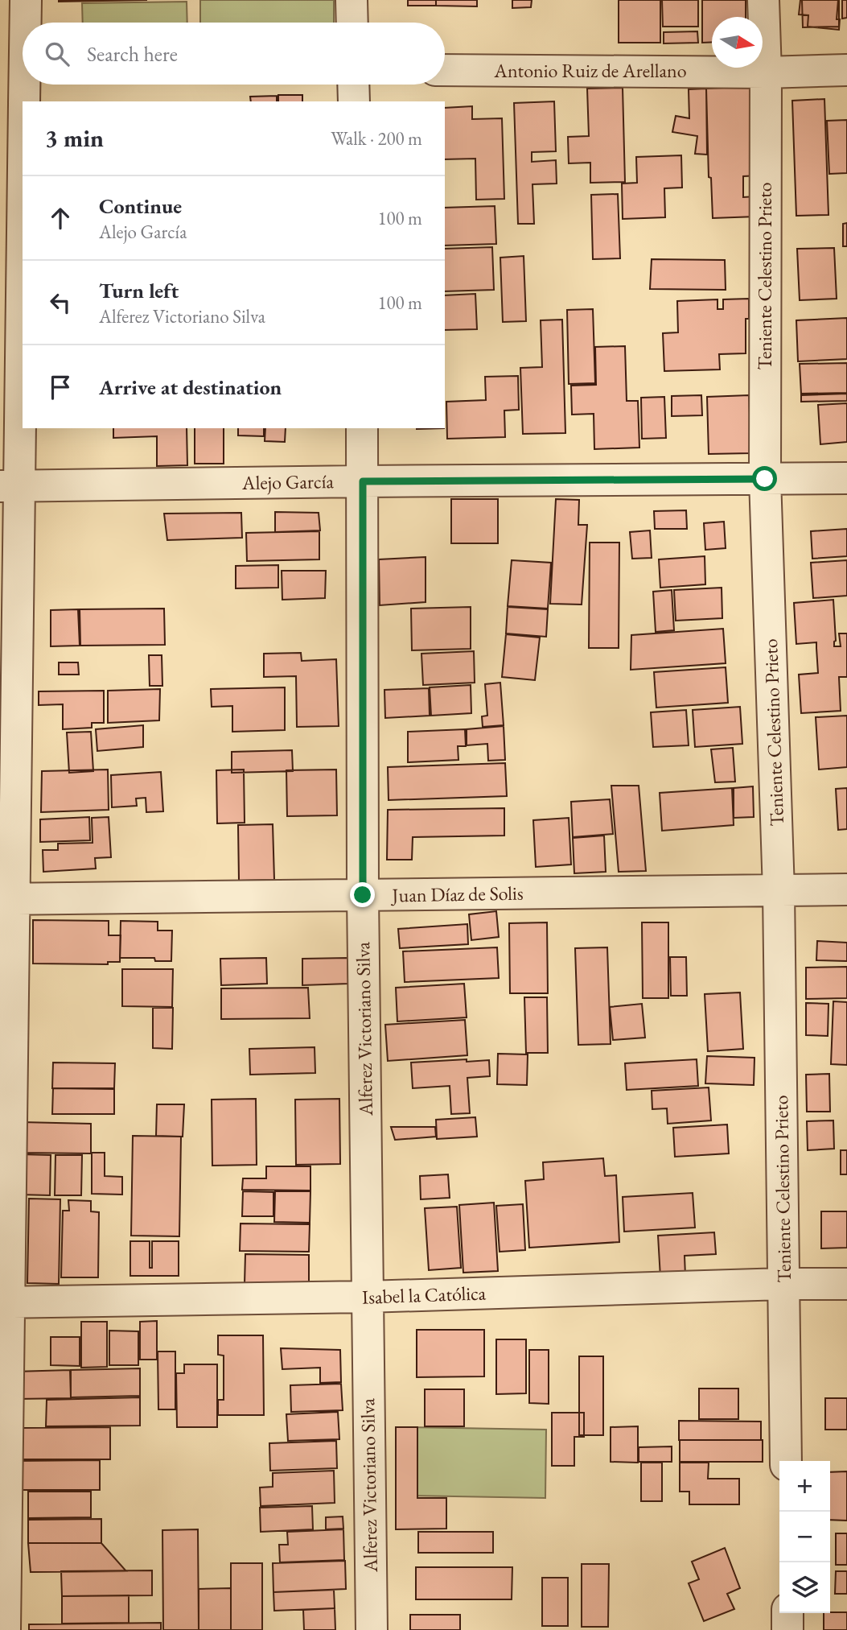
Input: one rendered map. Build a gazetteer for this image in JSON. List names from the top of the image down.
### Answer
{
  "streets": {
    "street": [
      "Antonio Ruiz de Arellano",
      "Teniente Celestino Prieto",
      "Alejo García",
      "Juan Díaz de Solis",
      "Alferez Victoriano Silva",
      "Isabel la Católica"
    ]
  },
  "crossings": [
    ["Antonio Ruiz de Arellano", "Teniente Celestino Prieto"],
    ["Teniente Celestino Prieto", "Alejo García"],
    ["Teniente Celestino Prieto", "Juan Díaz de Solis"],
    ["Teniente Celestino Prieto", "Isabel la Católica"],
    ["Alejo García", "Alferez Victoriano Silva"],
    ["Juan Díaz de Solis", "Alferez Victoriano Silva"],
    ["Alferez Victoriano Silva", "Isabel la Católica"]
  ],
  "north": "right",
  "page": {
    "search": "Search here",
    "heading": ["3 min", "Walk · 200 m"],
    "list": [
      ["Continue", "Alejo García", "100 m"],
      ["Turn left", "Alferez Victoriano Silva", "100 m"],
      "Arrive at destination"
    ],
    "map_buttons": ["+", "−"]
  }
}
